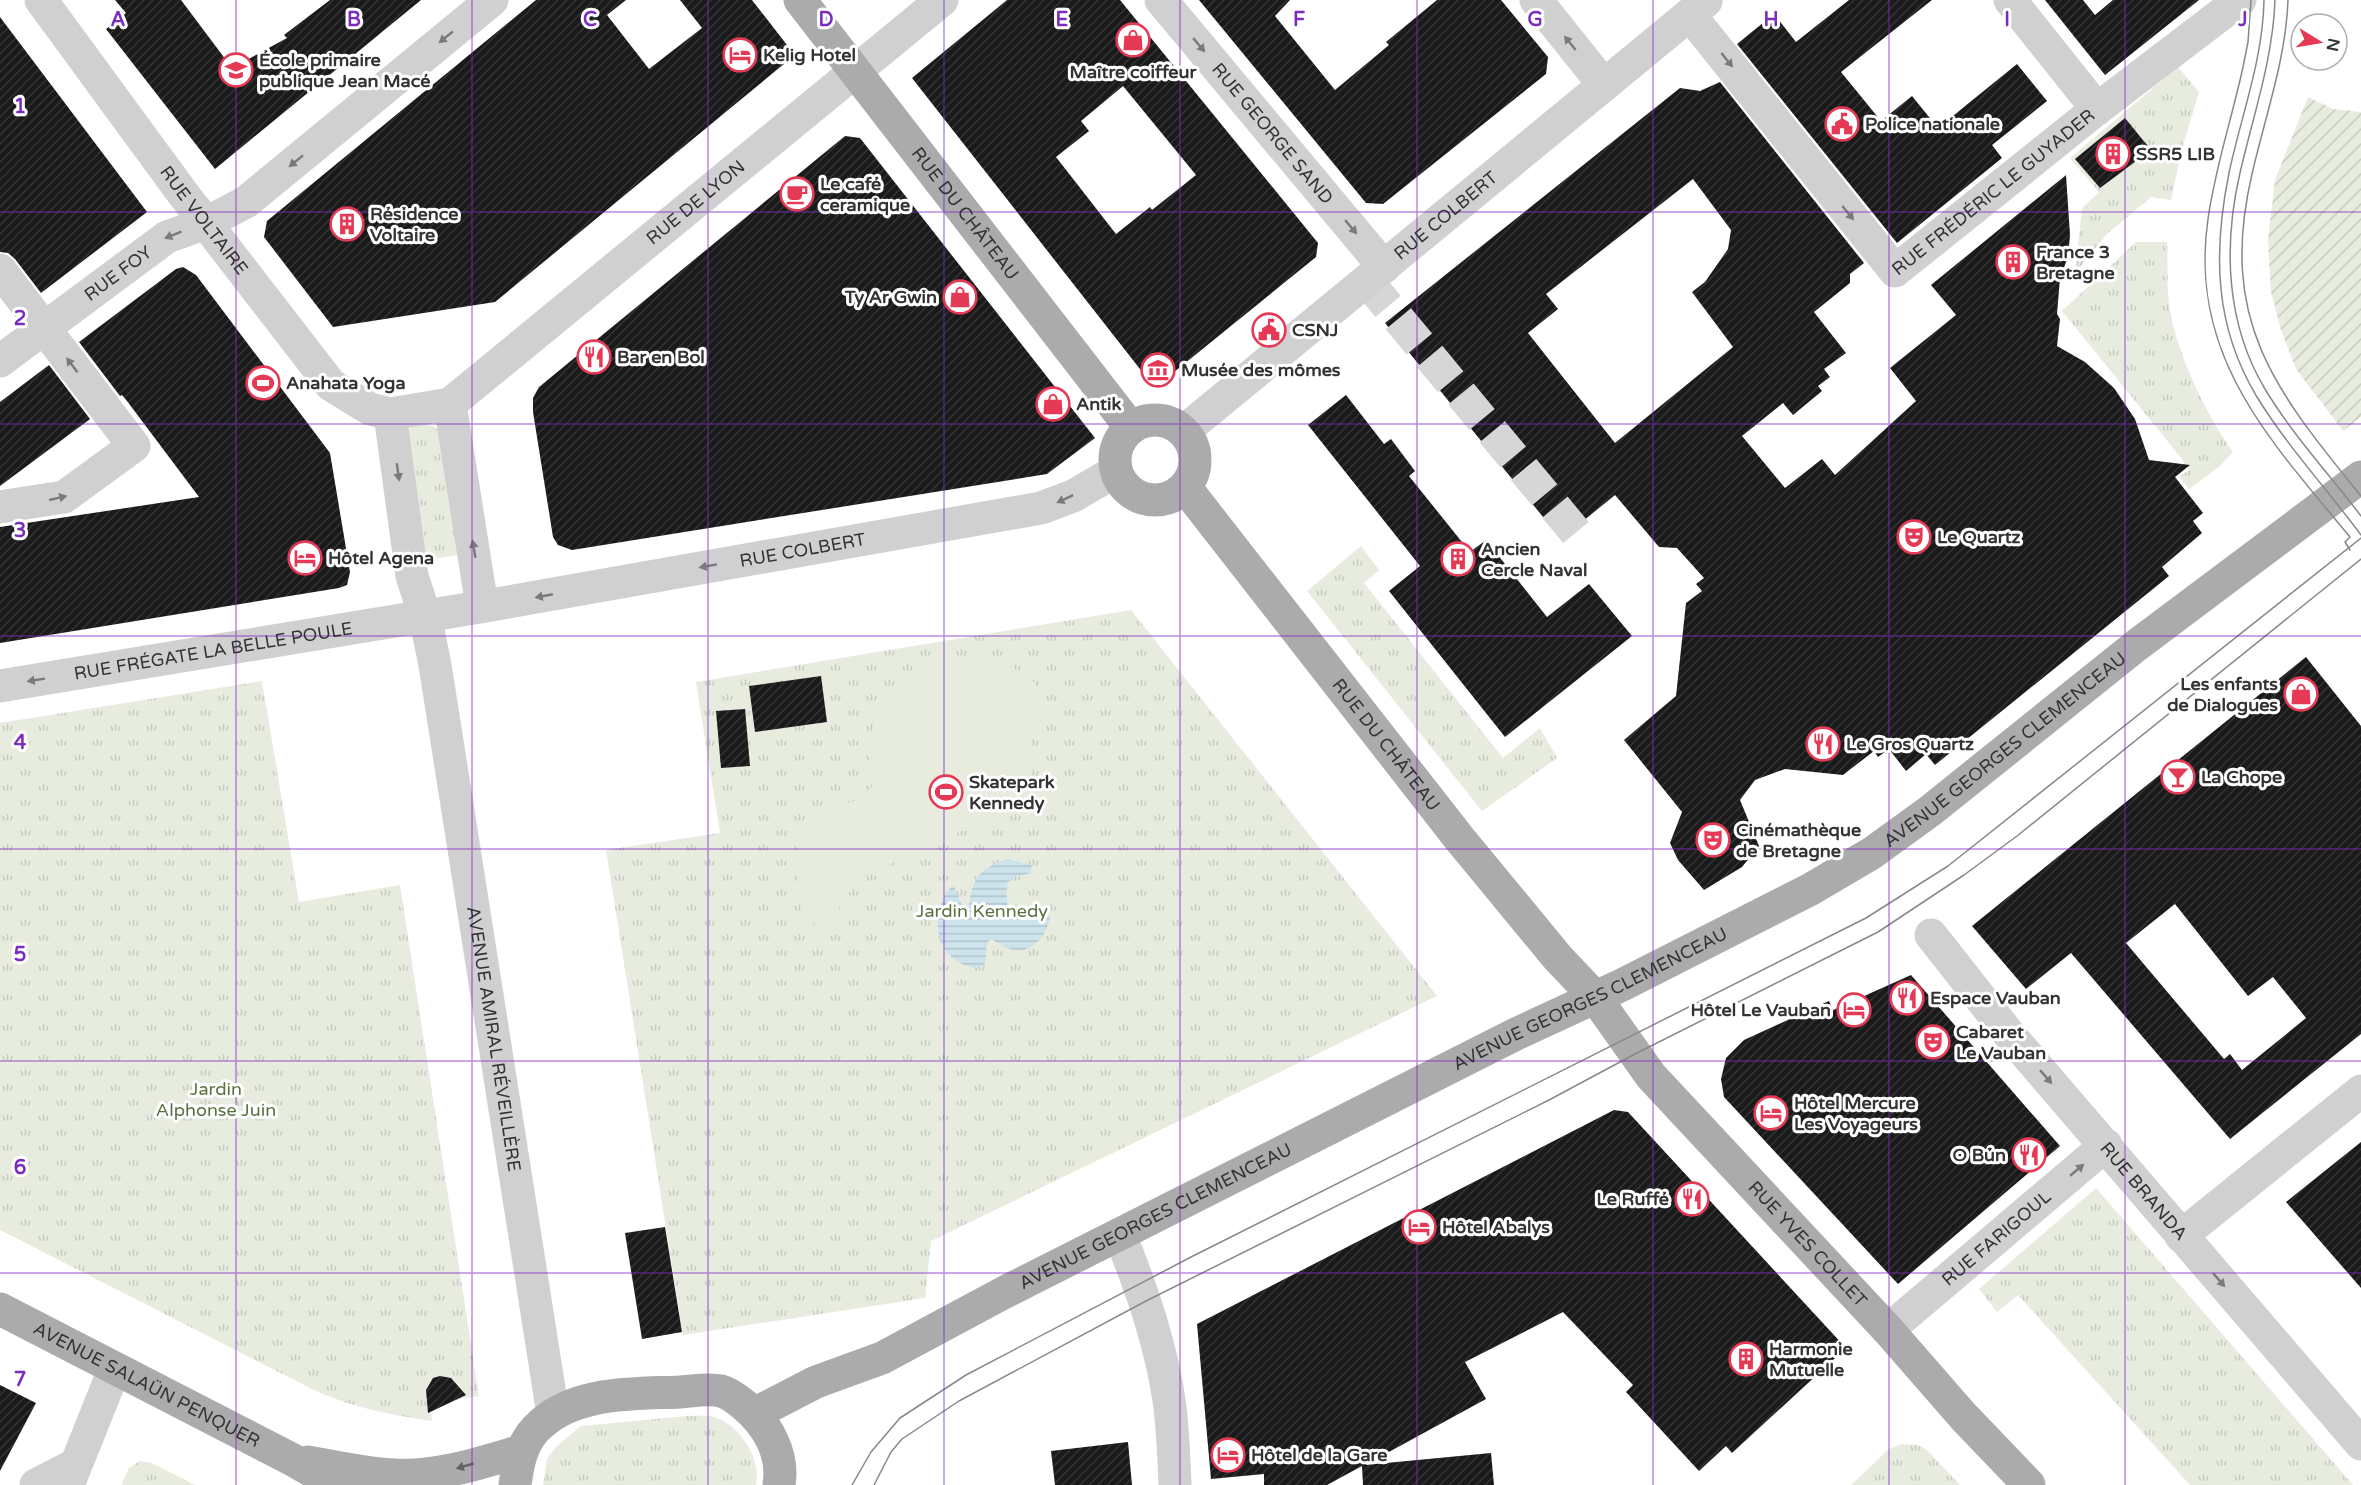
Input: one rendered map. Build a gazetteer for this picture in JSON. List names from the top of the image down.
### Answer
{
  "streets": {
    "main road": [
      "RUE DU CHÂTEAU",
      "AVENUE GEORGES CLEMENCEAU",
      "RUE YVES COLLET",
      "AVENUE SALAÜN PENQUER"
    ],
    "street": [
      "RUE GEORGE SAND",
      "RUE FRÉDÉRIC LE GUYADER",
      "RUE DE LYON",
      "RUE COLBERT",
      "RUE VOLTAIRE",
      "RUE FOY",
      "RUE FRÉGATE LA BELLE POULE",
      "AVENUE AMIRAL RÉVEILLÈRE",
      "RUE BRANDA",
      "RUE FARIGOUL"
    ]
  },
  "crossings": [
    ["RUE GEORGE SAND", "RUE COLBERT"],
    ["RUE FRÉDÉRIC LE GUYADER", "RUE COLBERT"],
    ["RUE DE LYON", "RUE DU CHÂTEAU"],
    ["RUE DE LYON", "AVENUE AMIRAL RÉVEILLÈRE"],
    ["RUE DU CHÂTEAU", "RUE COLBERT"],
    ["RUE DU CHÂTEAU", "AVENUE GEORGES CLEMENCEAU"],
    ["RUE DU CHÂTEAU", "RUE YVES COLLET"],
    ["RUE COLBERT", "RUE FRÉGATE LA BELLE POULE"],
    ["RUE COLBERT", "AVENUE AMIRAL RÉVEILLÈRE"],
    ["RUE VOLTAIRE", "RUE FOY"],
    ["RUE VOLTAIRE", "AVENUE AMIRAL RÉVEILLÈRE"],
    ["RUE FRÉGATE LA BELLE POULE", "AVENUE AMIRAL RÉVEILLÈRE"],
    ["AVENUE GEORGES CLEMENCEAU", "RUE YVES COLLET"],
    ["RUE BRANDA", "RUE FARIGOUL"],
    ["RUE FARIGOUL", "RUE YVES COLLET"]
  ],
  "one_way": [
    "RUE COLBERT",
    "RUE FOY",
    "RUE FRÉGATE LA BELLE POULE",
    "RUE BRANDA",
    "RUE FARIGOUL",
    "AVENUE SALAÜN PENQUER"
  ],
  "parks": ["Jardin Kennedy", "Jardin Alphonse Juin"],
  "places": {
    "shop": [
      "Maître coiffeur",
      "Ty Ar Gwin",
      "Antik",
      "Les enfants de Dialogues"
    ],
    "hotel": [
      "Kelig Hotel",
      "Hôtel Agena",
      "Hôtel Le Vauban",
      "Hôtel Mercure Les Voyageurs",
      "Hôtel Abalys",
      "Hôtel de la Gare"
    ],
    "school or university": ["École primaire publique Jean Macé"],
    "public building": ["Police nationale", "CSNJ"],
    "building": [
      "SSR5 LIB",
      "Résidence Voltaire",
      "France 3 Bretagne",
      "Ancien Cercle Naval",
      "Harmonie Mutuelle"
    ],
    "cafe": ["Le café ceramique"],
    "restaurant": [
      "Bar en Bol",
      "Le Gros Quartz",
      "Espace Vauban",
      "O Bún",
      "Le Ruffé"
    ],
    "museum": ["Musée des mômes"],
    "sports": ["Anahata Yoga", "Skatepark Kennedy"],
    "theatre": ["Le Quartz", "Cinémathèque de Bretagne", "Cabaret Le Vauban"],
    "bar": ["La Chope"]
  },
  "north": "right",
  "grid": {
    "columns": [
      "A",
      "B",
      "C",
      "D",
      "E",
      "F",
      "G",
      "H",
      "I",
      "J"
    ],
    "rows": [
      "1",
      "2",
      "3",
      "4",
      "5",
      "6",
      "7"
    ]
  }
}
